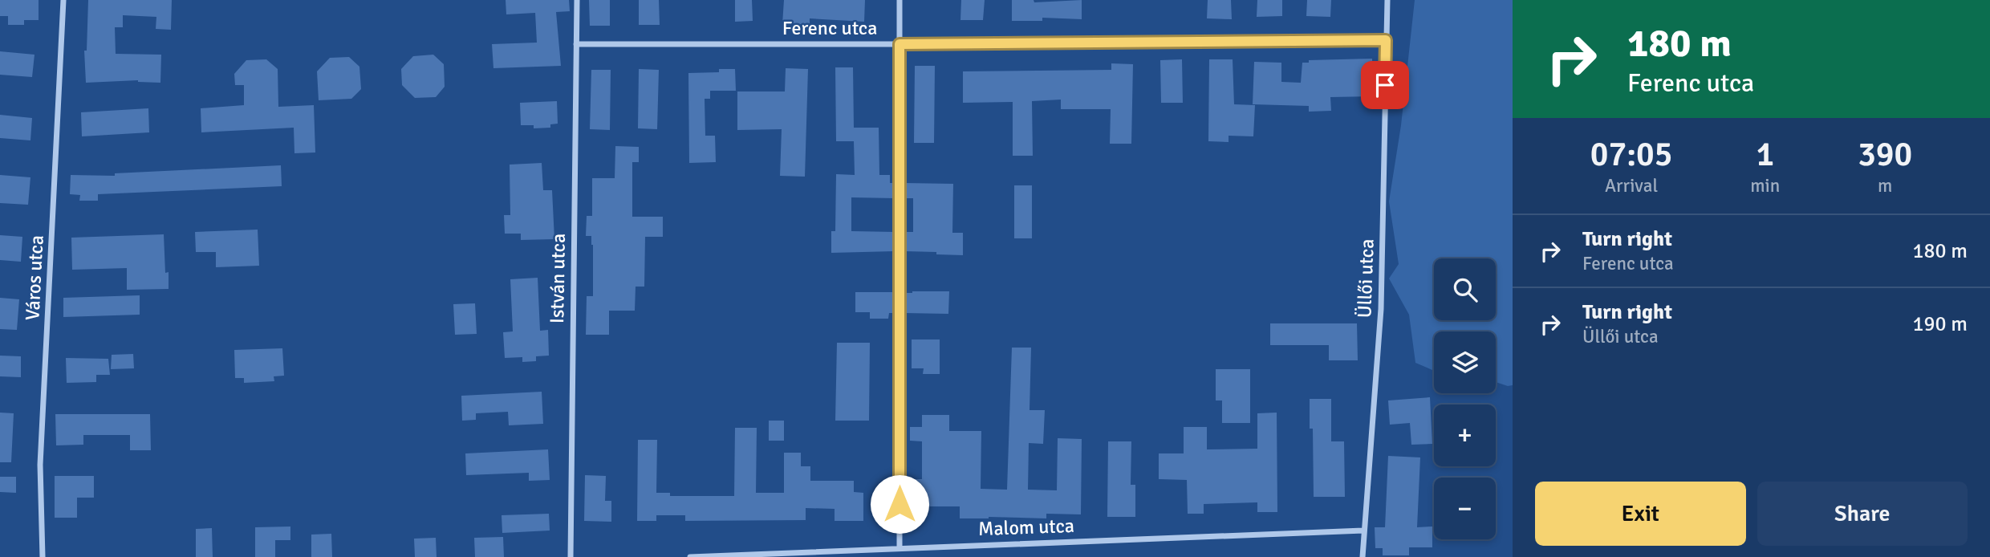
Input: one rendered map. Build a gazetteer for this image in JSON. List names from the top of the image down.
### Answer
{
  "streets": {
    "street": [
      "Ferenc utca",
      "Város utca",
      "István utca",
      "Üllői utca",
      "Malom utca"
    ]
  },
  "crossings": [
    ["Ferenc utca", "István utca"],
    ["Ferenc utca", "Üllői utca"],
    ["Üllői utca", "Malom utca"]
  ],
  "page": {
    "turn": ["180 m", "Ferenc utca"],
    "eta": [
      "07:05",
      "Arrival",
      "1",
      "min",
      "390",
      "m"
    ],
    "list": [
      {
        "name": "Turn right",
        "note": "Ferenc utca",
        "value": "180 m"
      },
      {
        "name": "Turn right",
        "note": "Üllői utca",
        "value": "190 m"
      }
    ],
    "map_buttons": ["+", "−"],
    "buttons": ["Exit", "Share"]
  }
}
